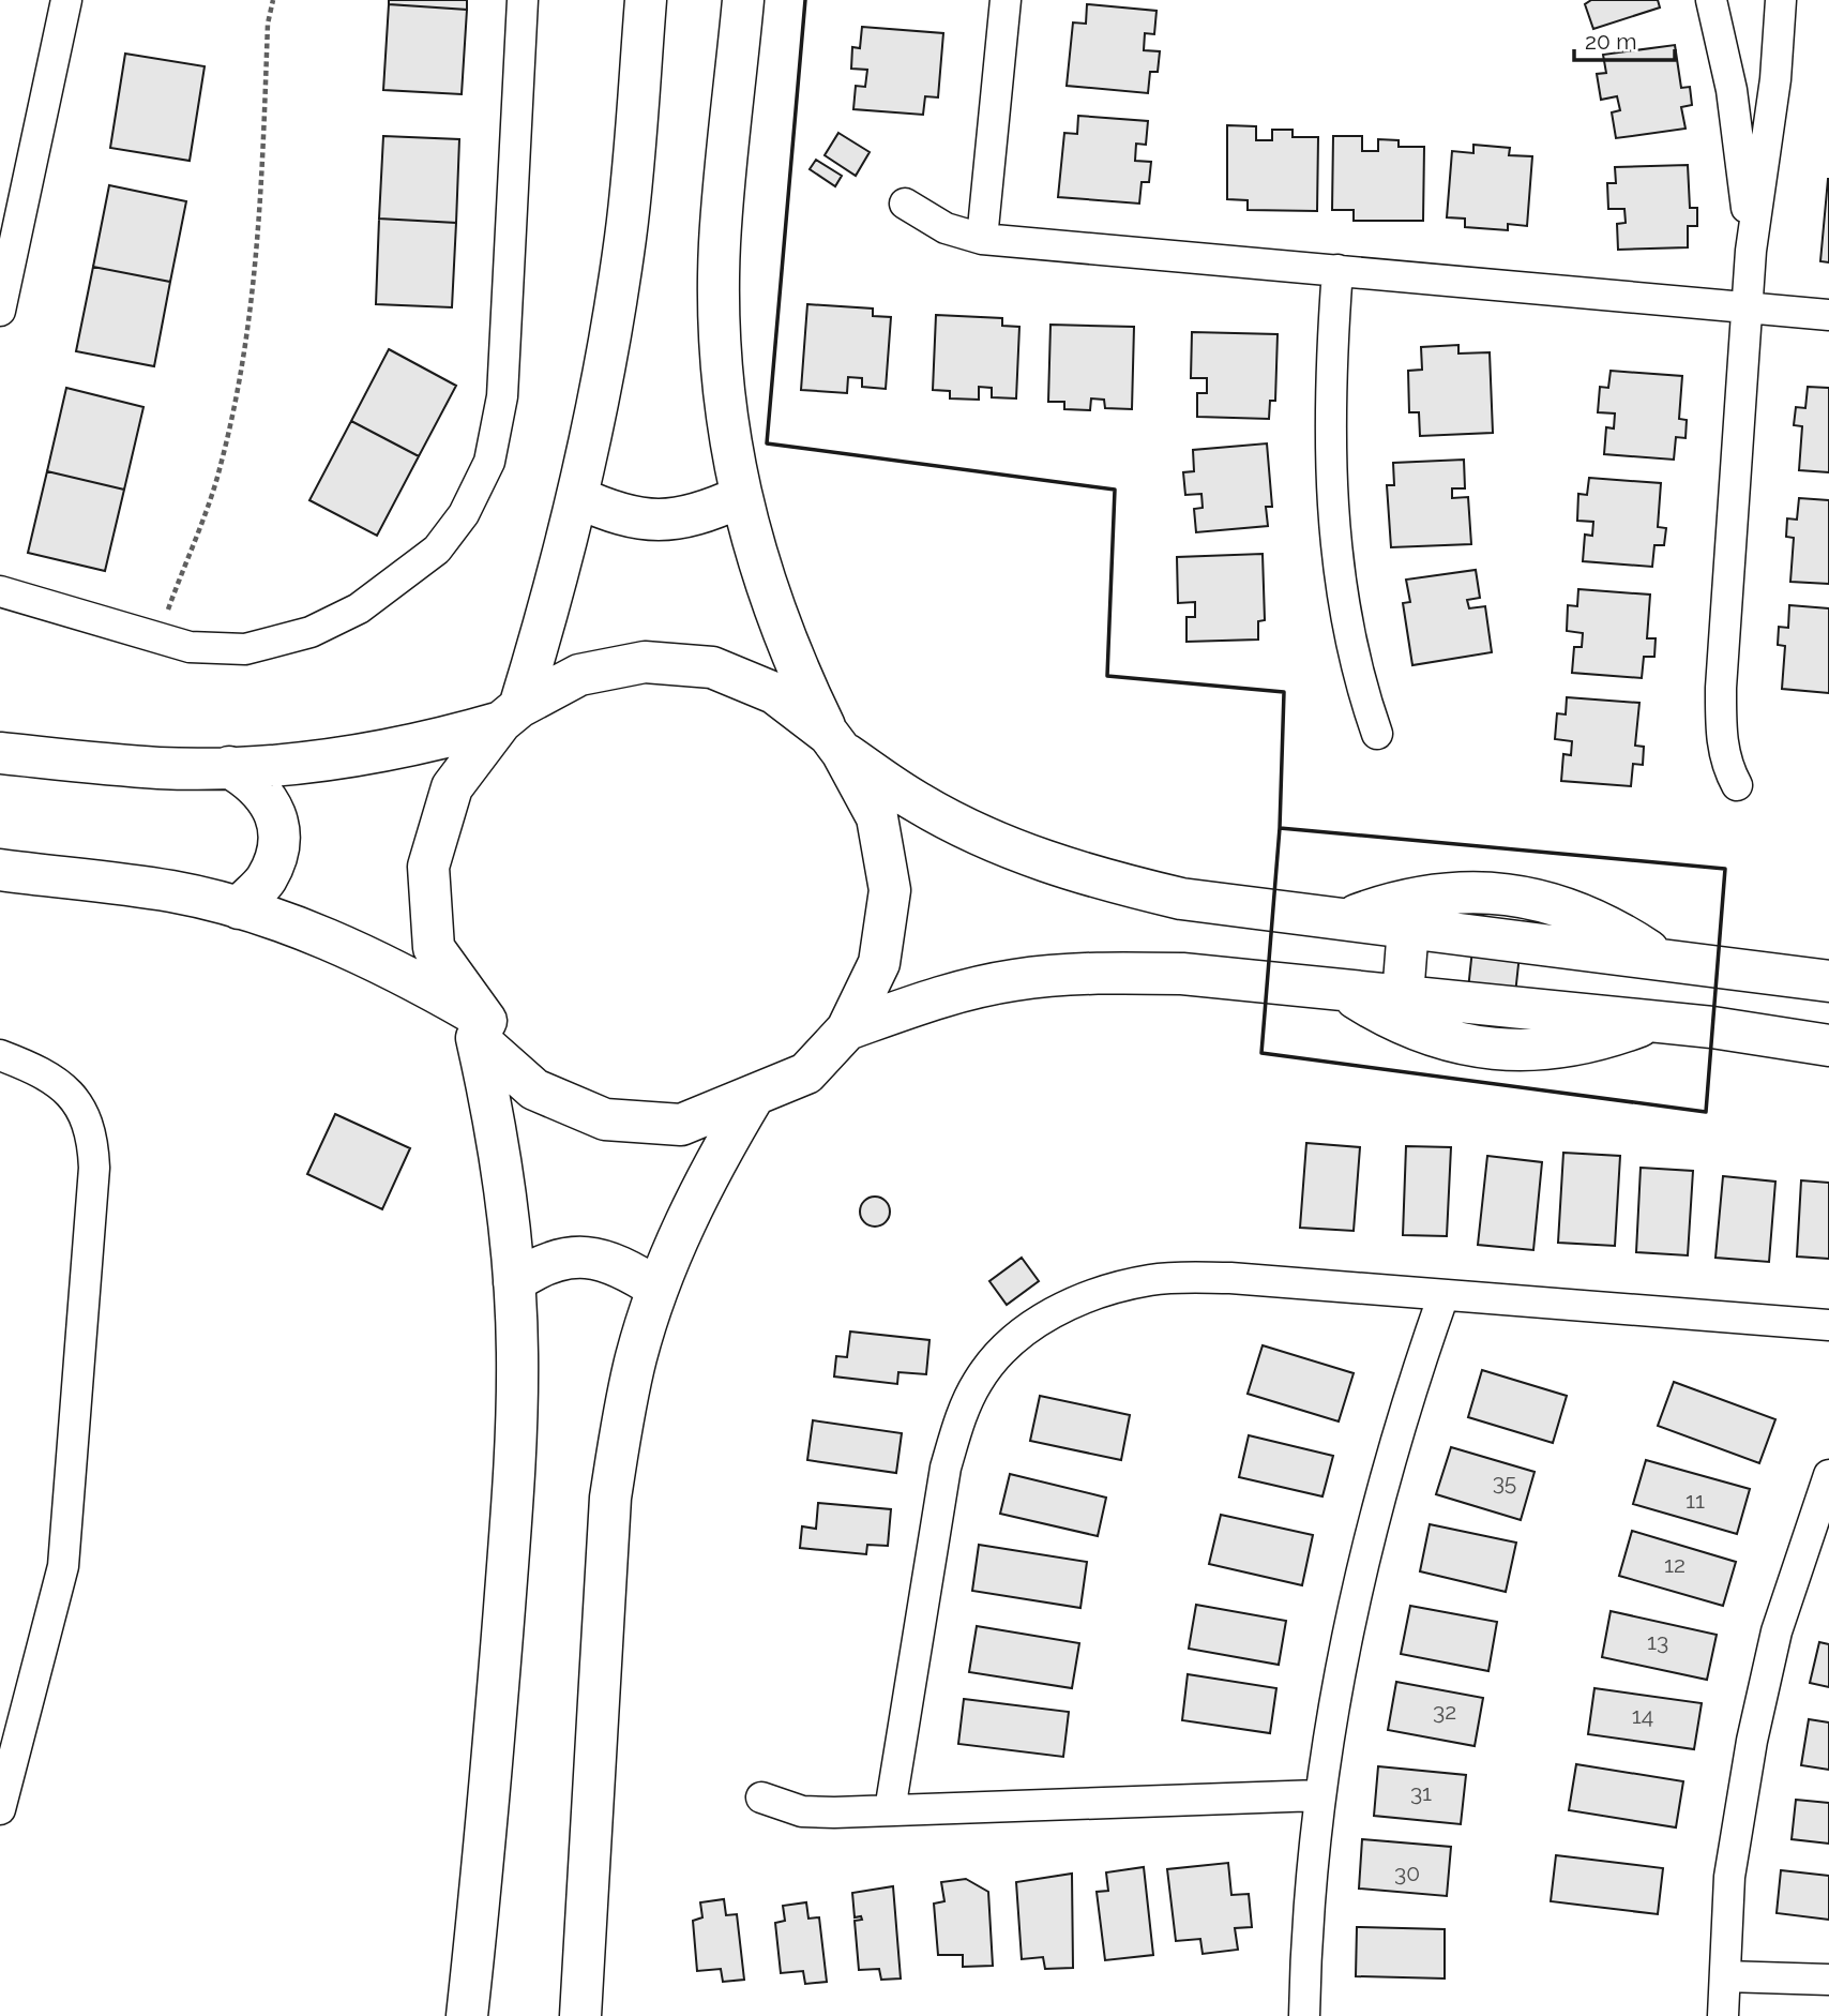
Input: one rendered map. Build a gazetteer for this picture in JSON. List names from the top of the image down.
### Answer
{
  "house_numbers": [
    "35",
    "11",
    "12",
    "13",
    "32",
    "14",
    "31",
    "30"
  ],
  "scale_bar": "20 m"
}
